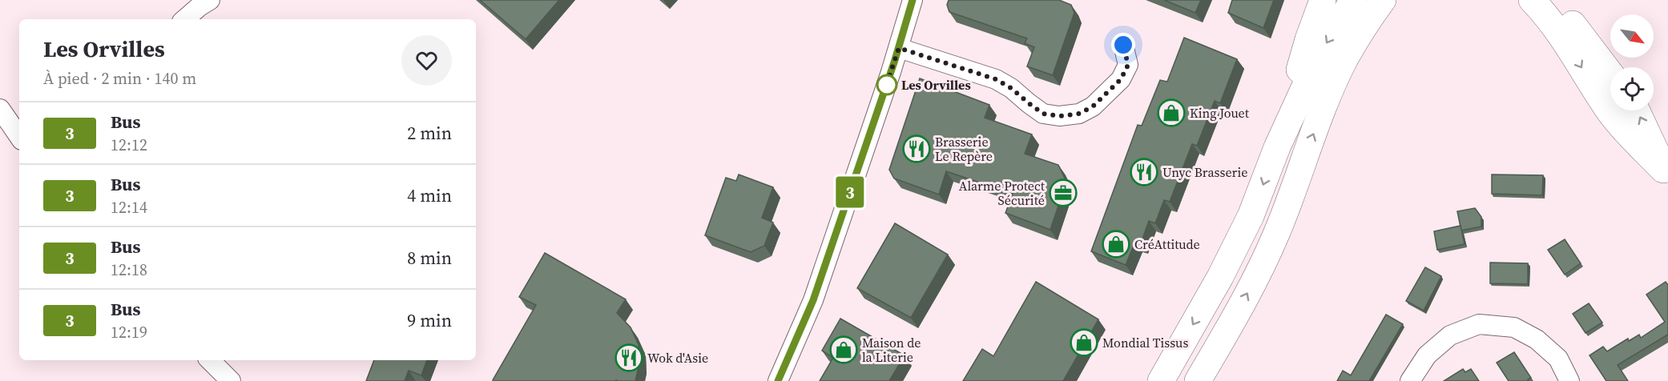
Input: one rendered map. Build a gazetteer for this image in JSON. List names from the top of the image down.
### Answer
{
  "places": {
    "other": ["Les Orvilles"],
    "shop": [
      "King Jouet",
      "CréAttitude",
      "Mondial Tissus",
      "Maison de la Literie"
    ],
    "restaurant": ["Brasserie Le Repère", "Unyc Brasserie", "Wok d'Asie"],
    "office": ["Alarme Protect Sécurité"]
  },
  "lines": ["bus line 3"],
  "north": "bottom right",
  "page": {
    "on_map": "3",
    "heading": ["Les Orvilles", "À pied · 2 min · 140 m"],
    "list": [
      {
        "mark": "3",
        "name": "Bus",
        "note": "12:12",
        "value": "2 min"
      },
      {
        "mark": "3",
        "name": "Bus",
        "note": "12:14",
        "value": "4 min"
      },
      {
        "mark": "3",
        "name": "Bus",
        "note": "12:18",
        "value": "8 min"
      },
      {
        "mark": "3",
        "name": "Bus",
        "note": "12:19",
        "value": "9 min"
      }
    ]
  }
}
